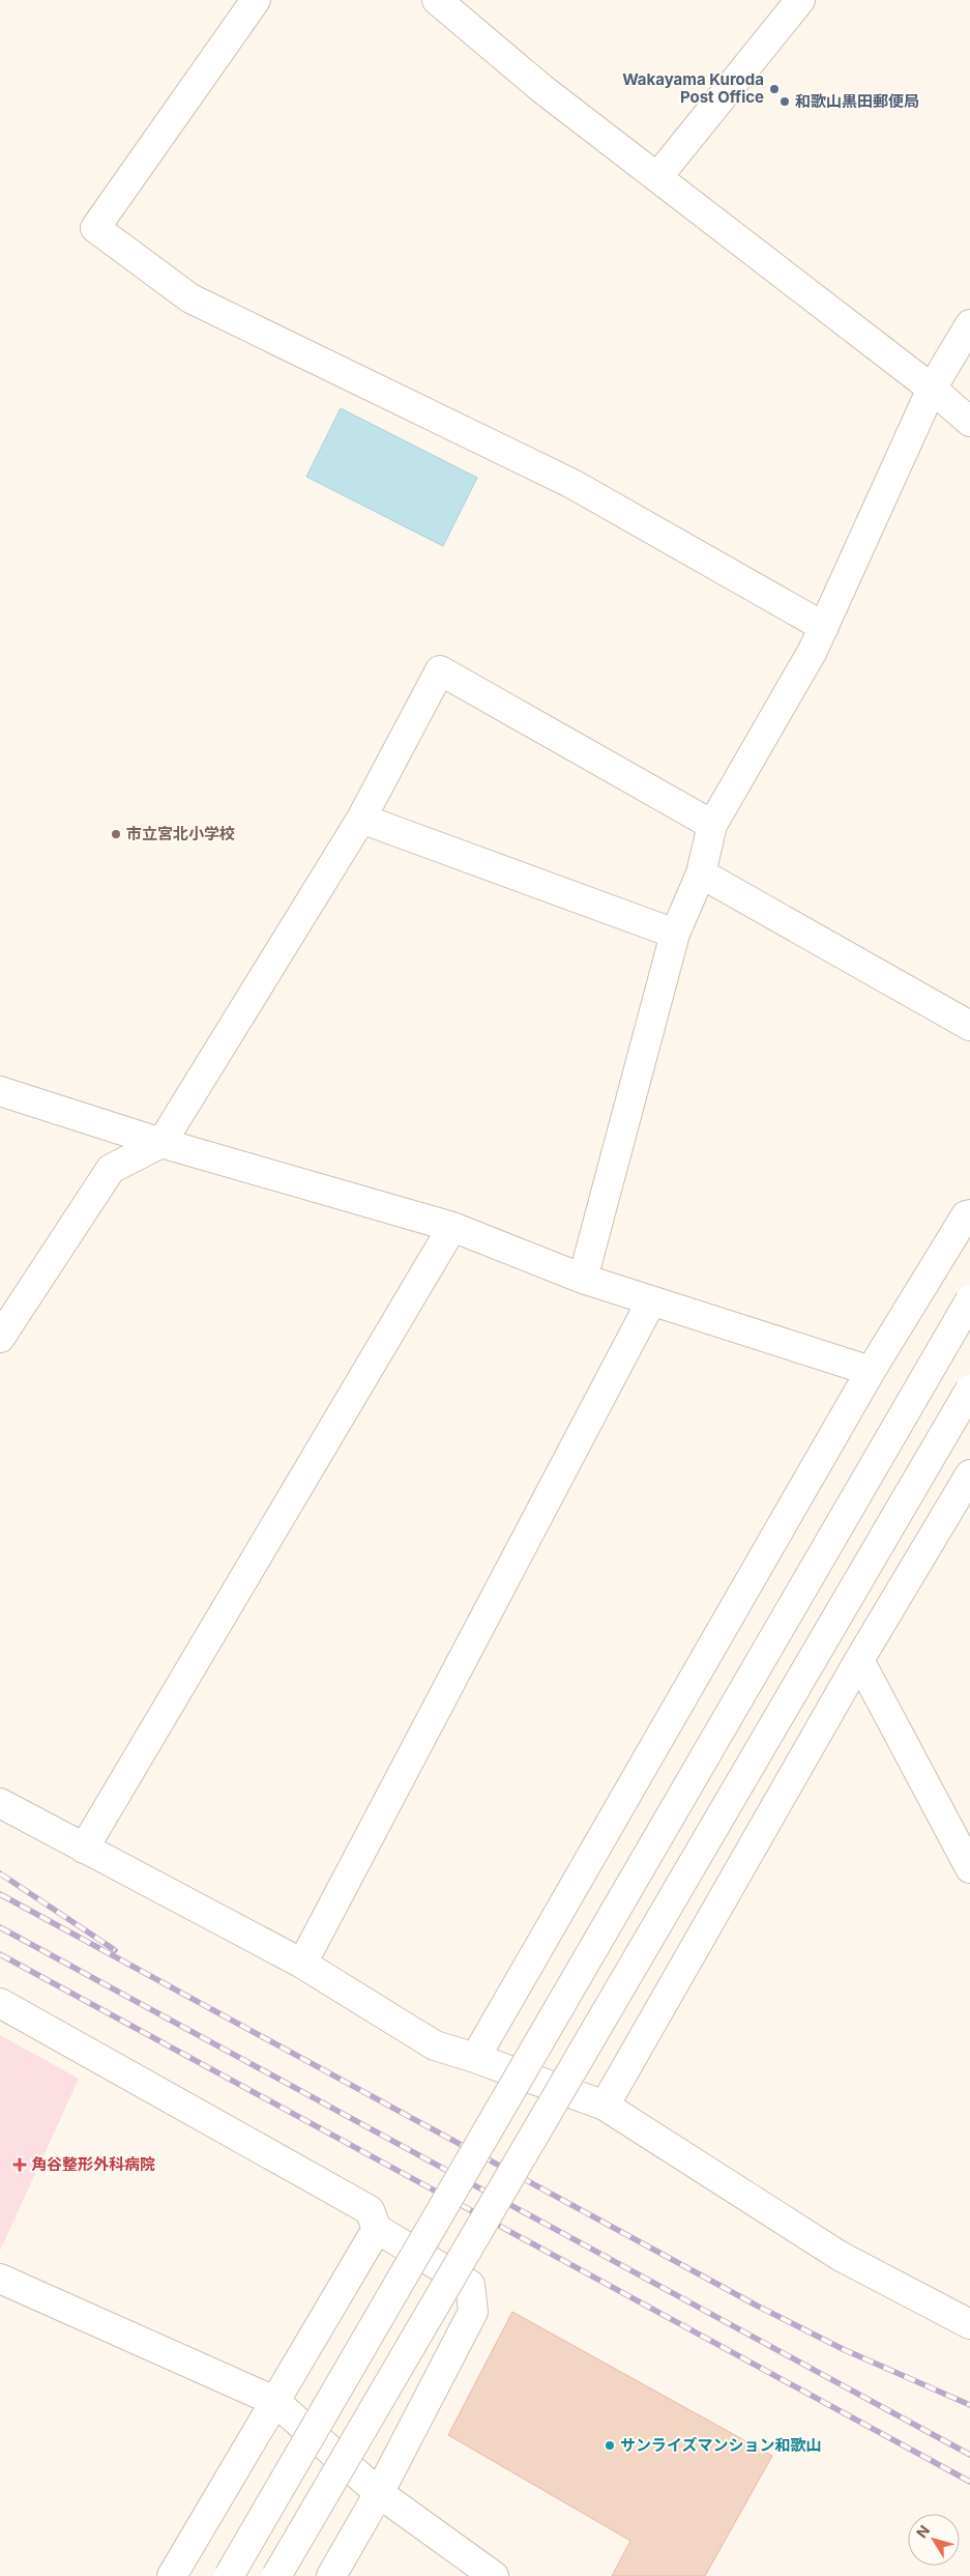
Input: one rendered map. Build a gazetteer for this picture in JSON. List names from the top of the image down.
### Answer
{
  "places": {
    "other": [
      "Wakayama Kuroda Post Office",
      "和歌山黒田郵便局",
      "市立宮北小学校",
      "サンライズマンション和歌山"
    ],
    "health": ["角谷整形外科病院"]
  },
  "north": "top left"
}
